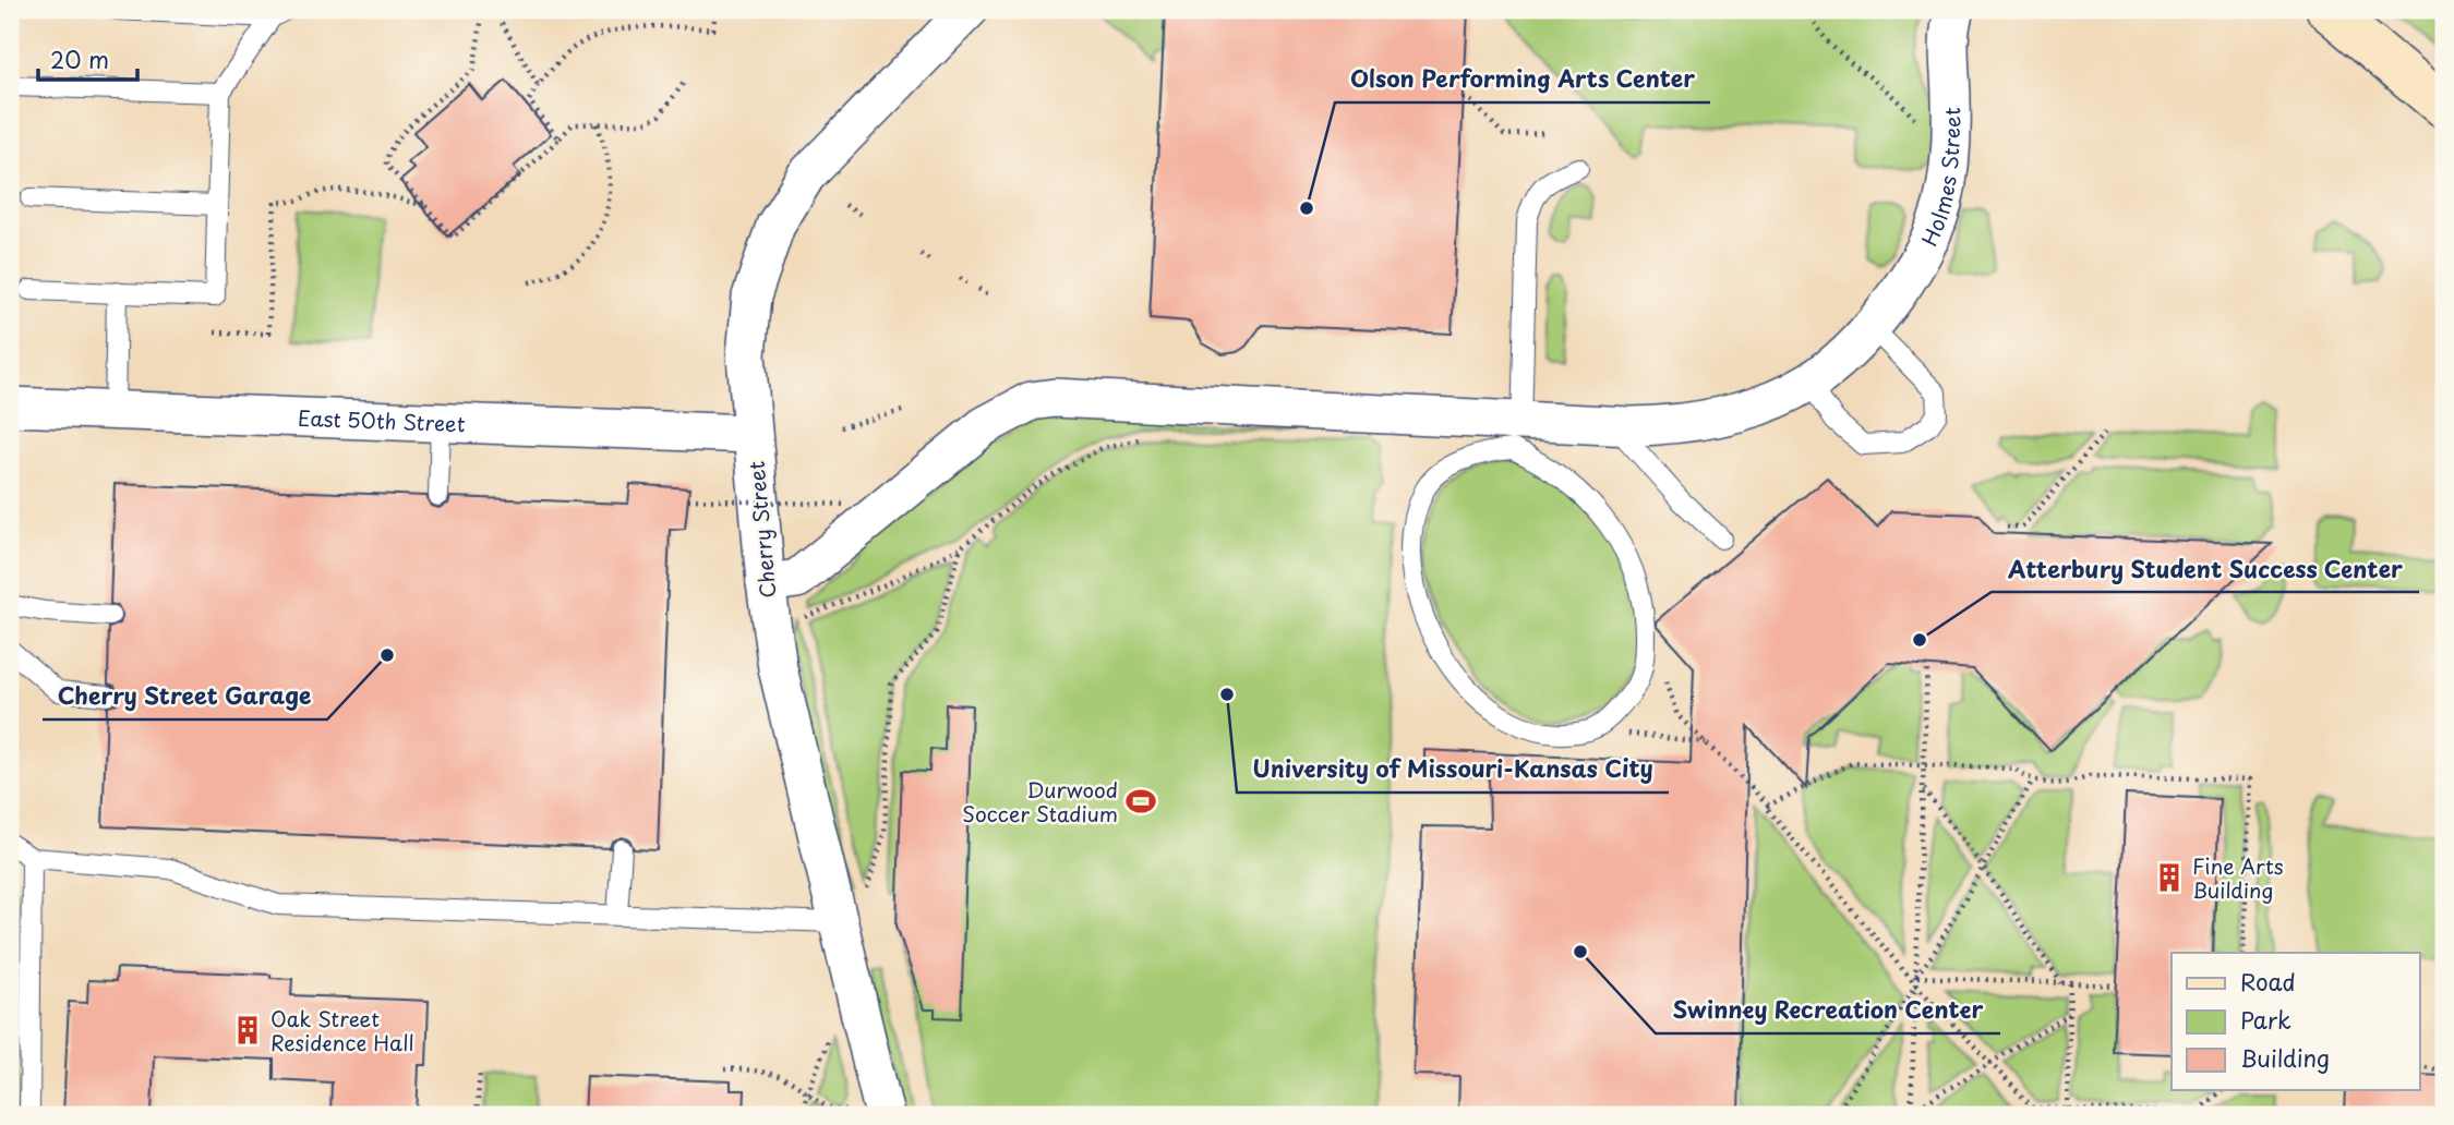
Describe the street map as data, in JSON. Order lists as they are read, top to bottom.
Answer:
{
  "streets": {
    "street": ["Holmes Street", "East 50th Street", "Cherry Street"]
  },
  "crossings": [
    ["East 50th Street", "Cherry Street"]
  ],
  "places": {
    "other": [
      "Olson Performing Arts Center",
      "Atterbury Student Success Center",
      "Cherry Street Garage",
      "University of Missouri-Kansas City",
      "Swinney Recreation Center"
    ],
    "sports": ["Durwood Soccer Stadium"],
    "building": ["Fine Arts Building", "Oak Street Residence Hall"]
  },
  "legend": ["Road", "Park", "Building"],
  "scale_bar": "20 m"
}
